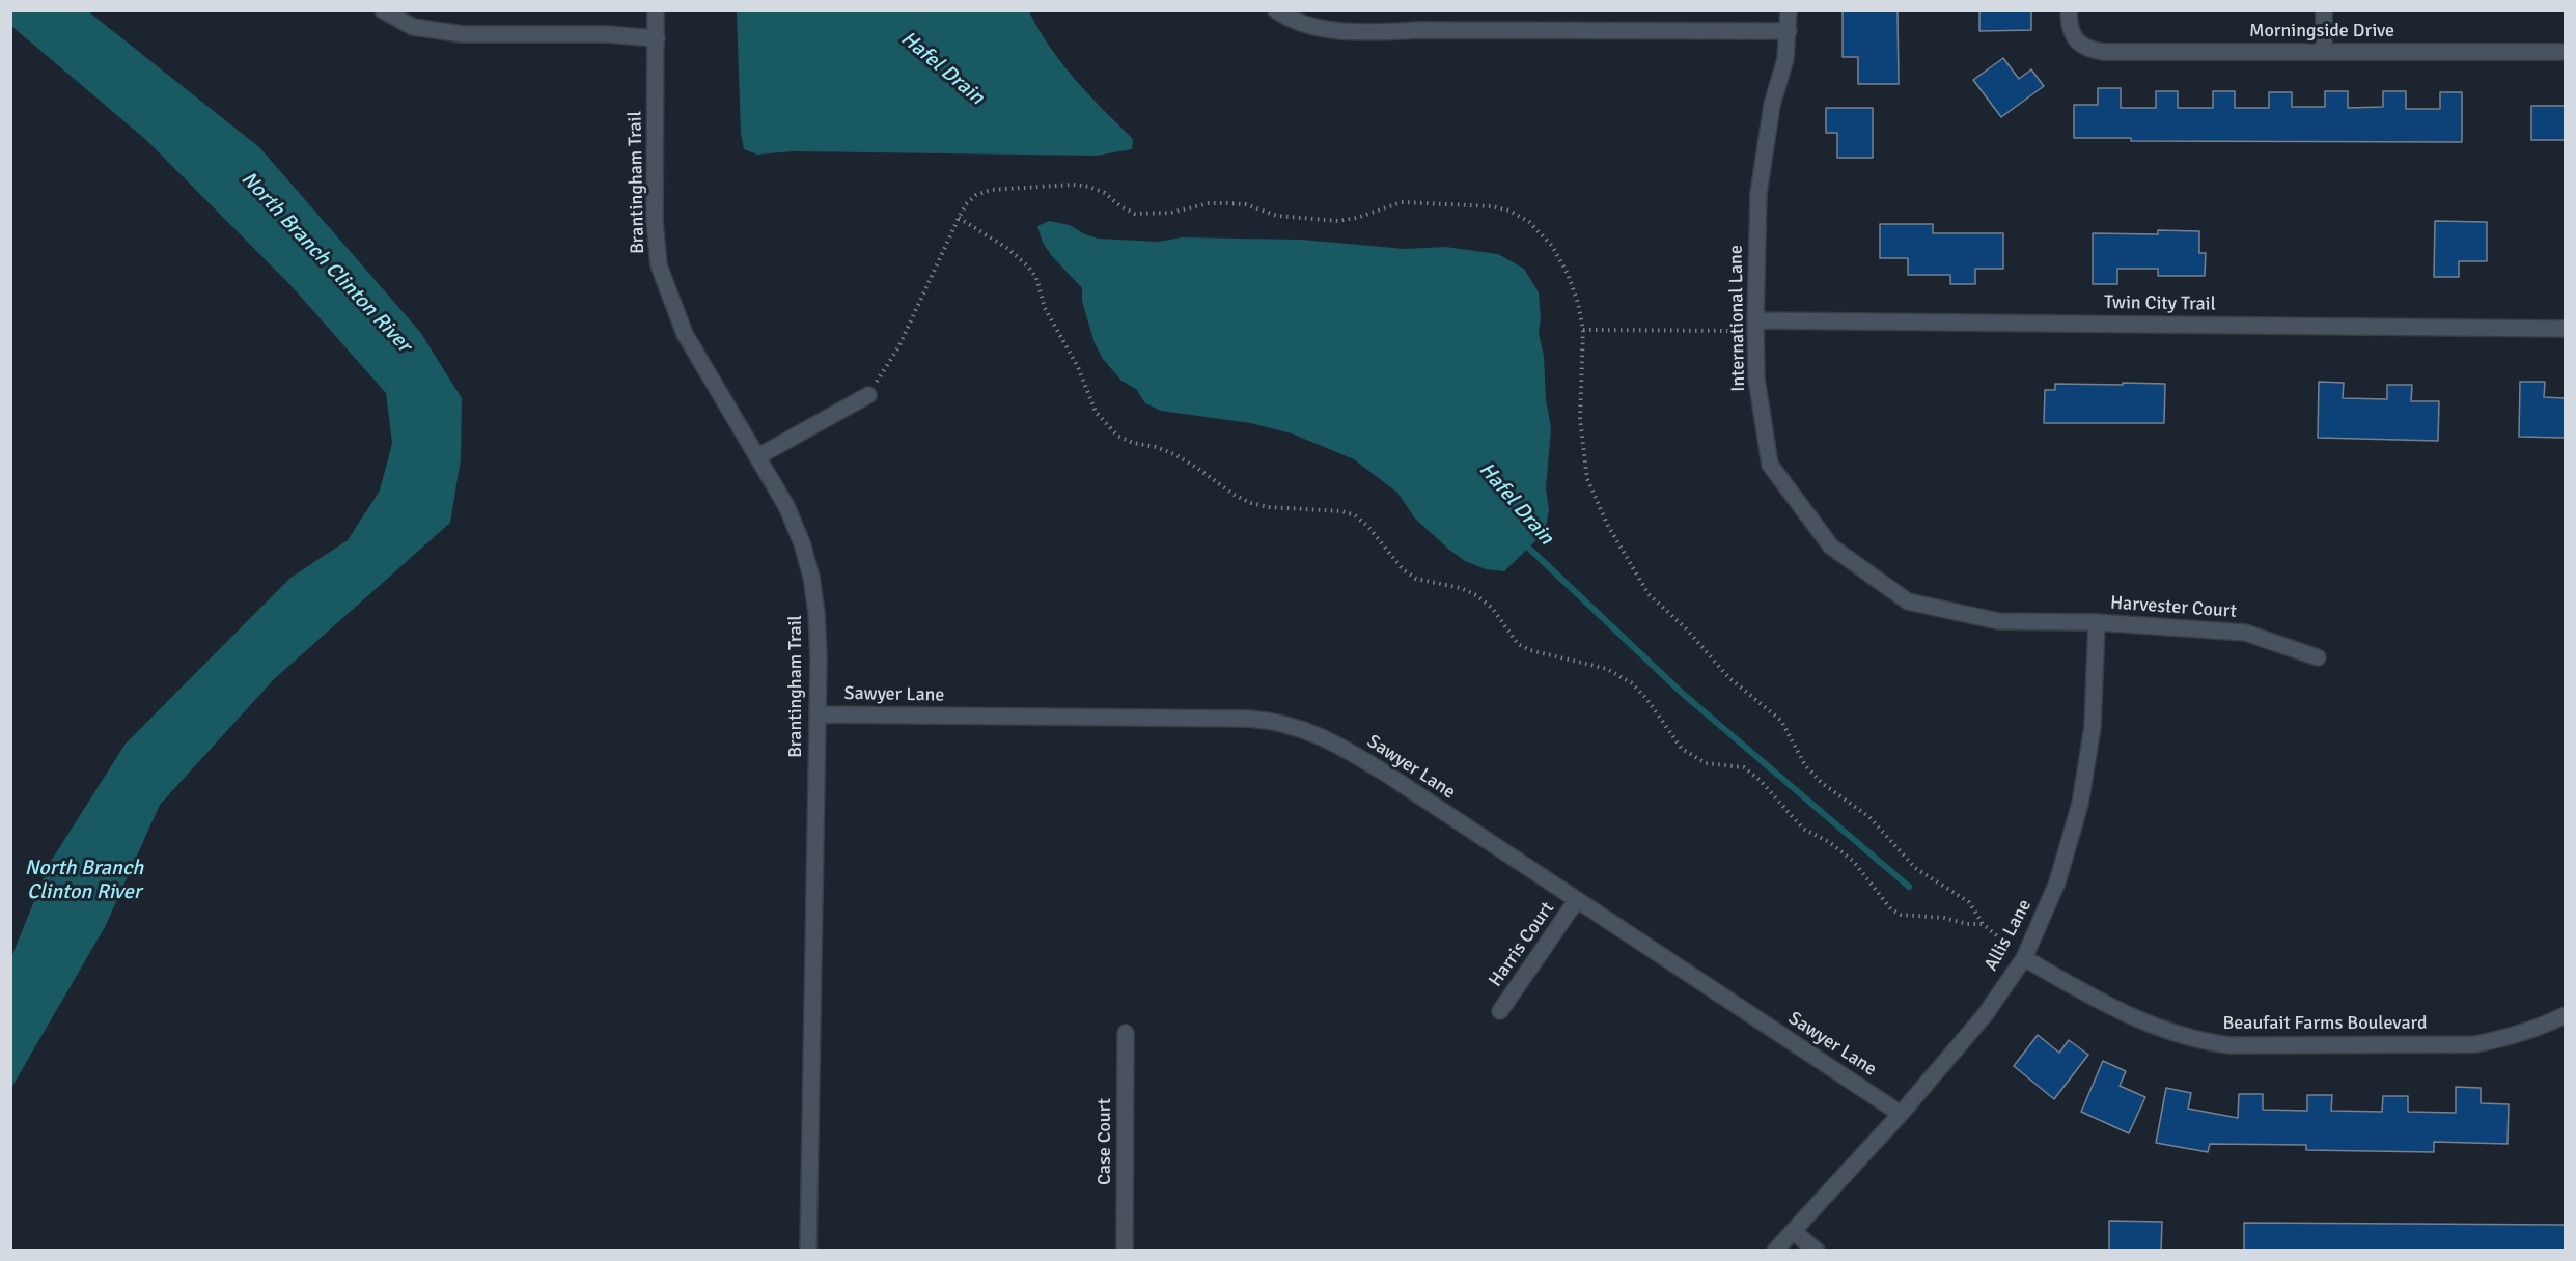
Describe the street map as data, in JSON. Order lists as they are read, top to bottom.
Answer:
{
  "streets": {
    "street": [
      "Morningside Drive",
      "Brantingham Trail",
      "Twin City Trail",
      "International Lane",
      "Harvester Court",
      "Sawyer Lane",
      "Allis Lane",
      "Harris Court",
      "Beaufait Farms Boulevard",
      "Case Court"
    ]
  },
  "crossings": [
    ["Brantingham Trail", "Sawyer Lane"],
    ["Twin City Trail", "International Lane"],
    ["International Lane", "Harvester Court"],
    ["International Lane", "Allis Lane"],
    ["Harvester Court", "Allis Lane"],
    ["Sawyer Lane", "Allis Lane"],
    ["Sawyer Lane", "Harris Court"],
    ["Allis Lane", "Beaufait Farms Boulevard"]
  ],
  "water": ["Hafel Drain", "North Branch Clinton River"]
}
